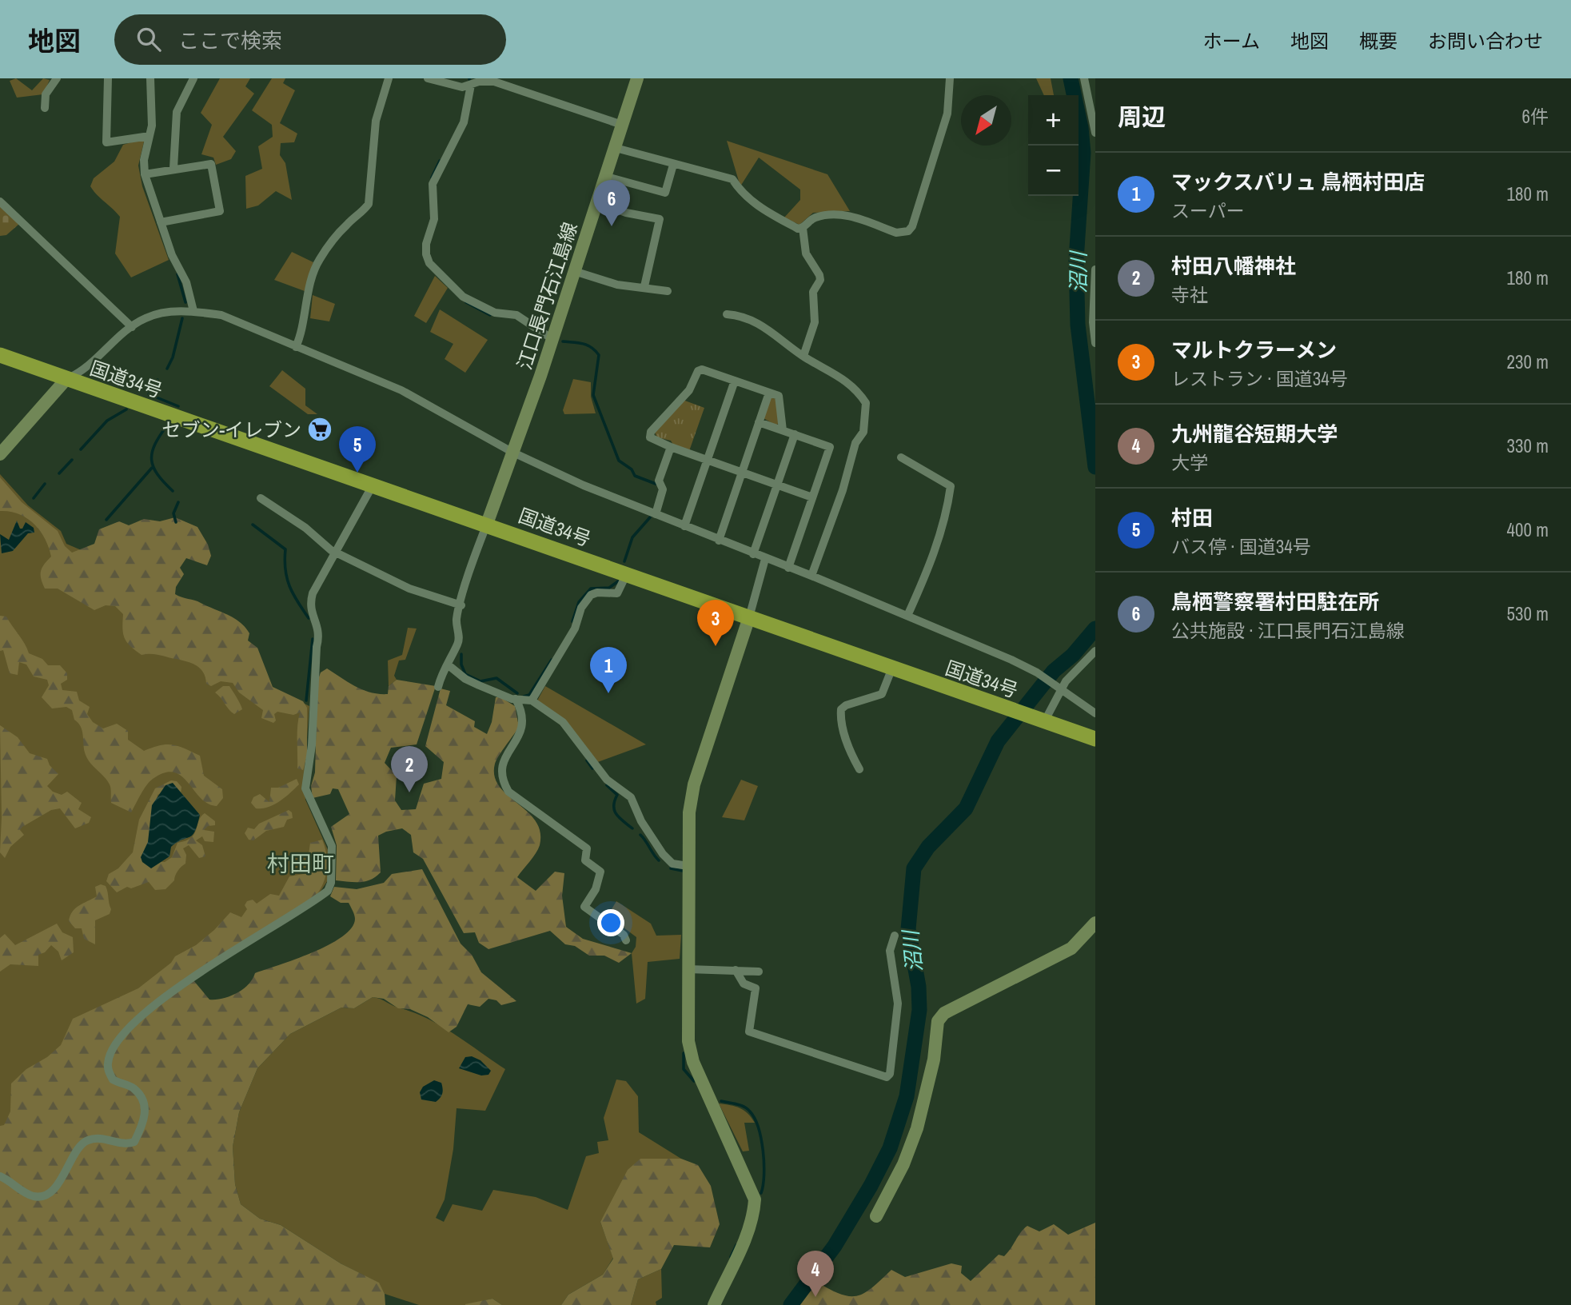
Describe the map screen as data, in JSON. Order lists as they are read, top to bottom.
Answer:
{
  "streets": {
    "highway": ["国道34号"],
    "street": ["江口長門石江島線"]
  },
  "crossings": [
    ["江口長門石江島線", "国道34号"]
  ],
  "districts": ["村田町"],
  "water": ["沼川"],
  "places": {
    "supermarket": ["セブン-イレブン"]
  },
  "north": "bottom left",
  "page": {
    "header": "地図",
    "search": "ここで検索",
    "nav": [
      "ホーム",
      "地図",
      "概要",
      "お問い合わせ"
    ],
    "heading": ["周辺", "6件"],
    "map_buttons": ["+", "−"],
    "list": [
      {
        "mark": "1",
        "name": "マックスバリュ 鳥栖村田店",
        "note": "スーパー",
        "value": "180 m"
      },
      {
        "mark": "2",
        "name": "村田八幡神社",
        "note": "寺社",
        "value": "180 m"
      },
      {
        "mark": "3",
        "name": "マルトクラーメン",
        "note": "レストラン · 国道34号",
        "value": "230 m"
      },
      {
        "mark": "4",
        "name": "九州龍谷短期大学",
        "note": "大学",
        "value": "330 m"
      },
      {
        "mark": "5",
        "name": "村田",
        "note": "バス停 · 国道34号",
        "value": "400 m"
      },
      {
        "mark": "6",
        "name": "鳥栖警察署村田駐在所",
        "note": "公共施設 · 江口長門石江島線",
        "value": "530 m"
      }
    ],
    "pins": [
      "6",
      "5",
      "3",
      "1",
      "2",
      "4"
    ]
  }
}
